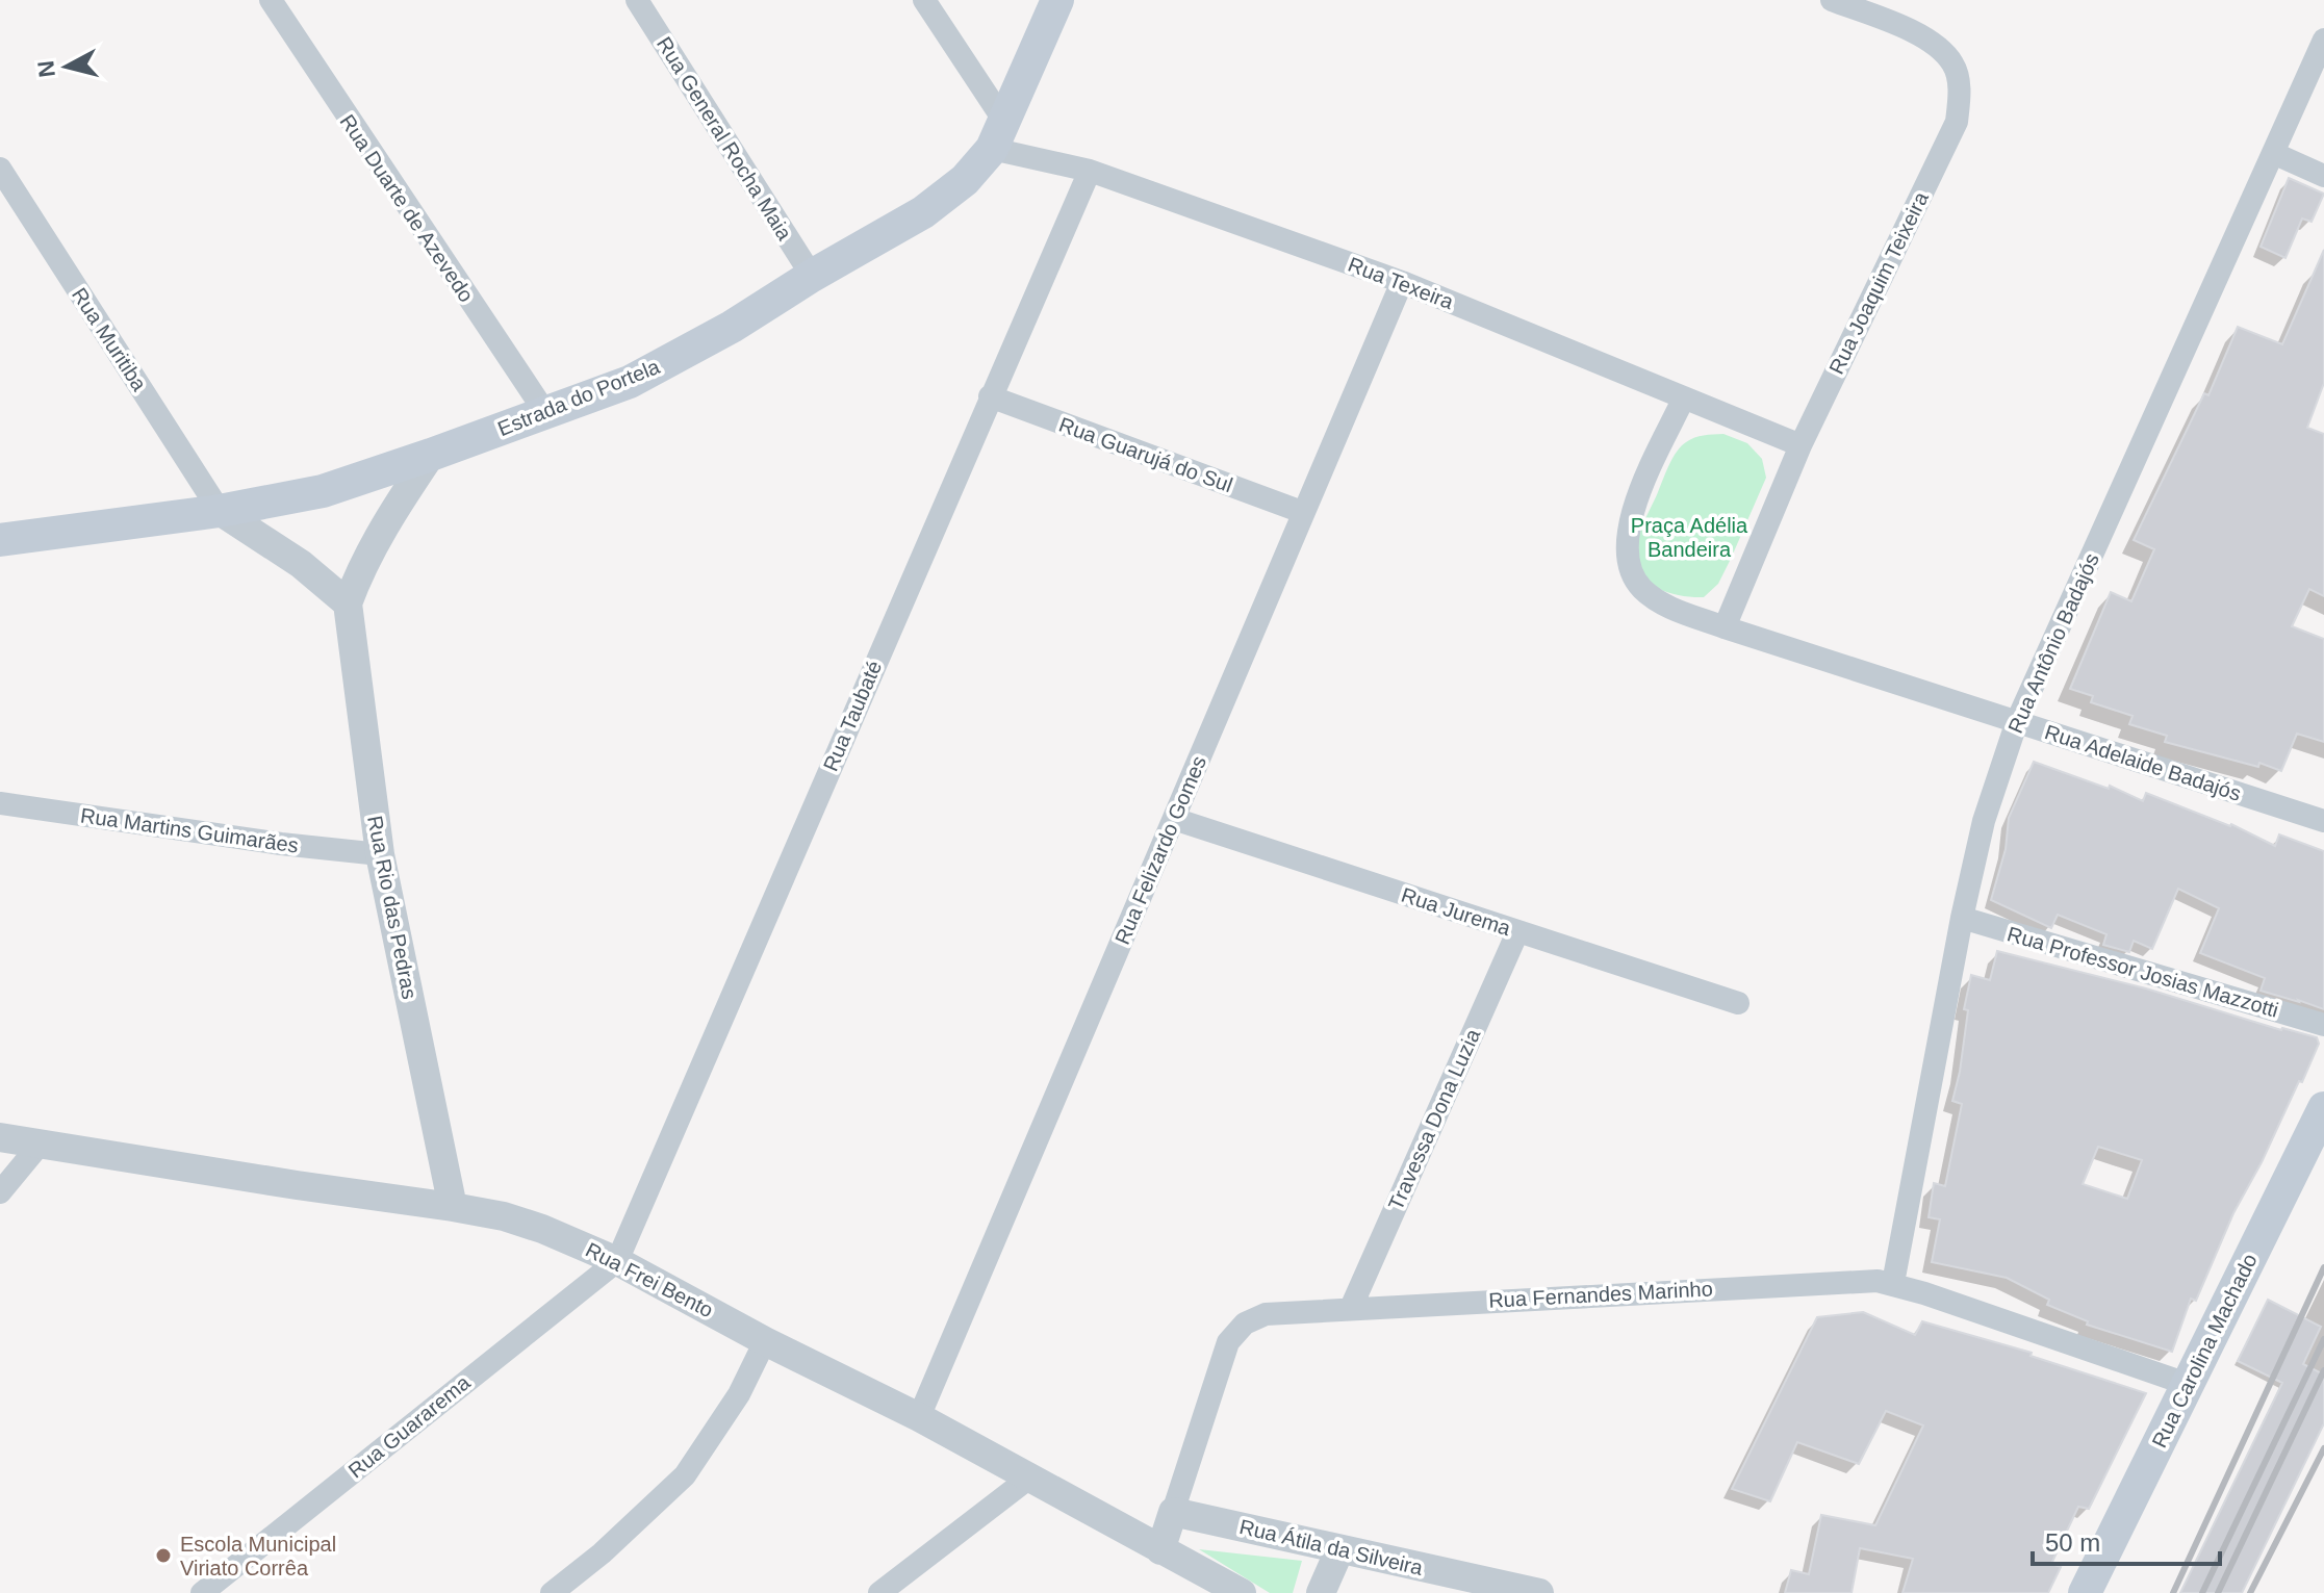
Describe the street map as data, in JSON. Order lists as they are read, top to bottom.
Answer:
{
  "streets": {
    "main road": ["Estrada do Portela", "Rua Carolina Machado"],
    "street": [
      "Rua General Rocha Maia",
      "Rua Duarte de Azevedo",
      "Rua Texeira",
      "Rua Joaquim Teixeira",
      "Rua Muritiba",
      "Rua Guarujá do Sul",
      "Rua Antônio Badajós",
      "Rua Taubaté",
      "Rua Adelaide Badajós",
      "Rua Martins Guimarães",
      "Rua Felizardo Gomes",
      "Rua Rio das Pedras",
      "Rua Jurema",
      "Rua Professor Josias Mazzotti",
      "Travessa Dona Luzia",
      "Rua Frei Bento",
      "Rua Fernandes Marinho",
      "Rua Guararema",
      "Rua Átila da Silveira"
    ]
  },
  "crossings": [
    ["Rua General Rocha Maia", "Estrada do Portela"],
    ["Rua Duarte de Azevedo", "Estrada do Portela"],
    ["Rua Texeira", "Rua Joaquim Teixeira"],
    ["Rua Texeira", "Estrada do Portela"],
    ["Rua Texeira", "Rua Taubaté"],
    ["Rua Texeira", "Rua Felizardo Gomes"],
    ["Rua Joaquim Teixeira", "Rua Adelaide Badajós"],
    ["Rua Muritiba", "Estrada do Portela"],
    ["Rua Guarujá do Sul", "Rua Taubaté"],
    ["Rua Guarujá do Sul", "Rua Felizardo Gomes"],
    ["Rua Antônio Badajós", "Rua Adelaide Badajós"],
    ["Rua Antônio Badajós", "Rua Professor Josias Mazzotti"],
    ["Rua Antônio Badajós", "Rua Fernandes Marinho"],
    ["Rua Taubaté", "Rua Frei Bento"],
    ["Rua Taubaté", "Rua Guararema"],
    ["Rua Martins Guimarães", "Rua Rio das Pedras"],
    ["Rua Felizardo Gomes", "Rua Jurema"],
    ["Rua Felizardo Gomes", "Rua Frei Bento"],
    ["Rua Rio das Pedras", "Rua Frei Bento"],
    ["Rua Jurema", "Travessa Dona Luzia"],
    ["Travessa Dona Luzia", "Rua Fernandes Marinho"],
    ["Rua Frei Bento", "Rua Fernandes Marinho"],
    ["Rua Frei Bento", "Rua Guararema"],
    ["Rua Fernandes Marinho", "Rua Carolina Machado"],
    ["Rua Fernandes Marinho", "Rua Átila da Silveira"]
  ],
  "parks": ["Praça Adélia Bandeira"],
  "places": ["Escola Municipal Viriato Corrêa"],
  "scale_bar": "50 m",
  "north": "left"
}
